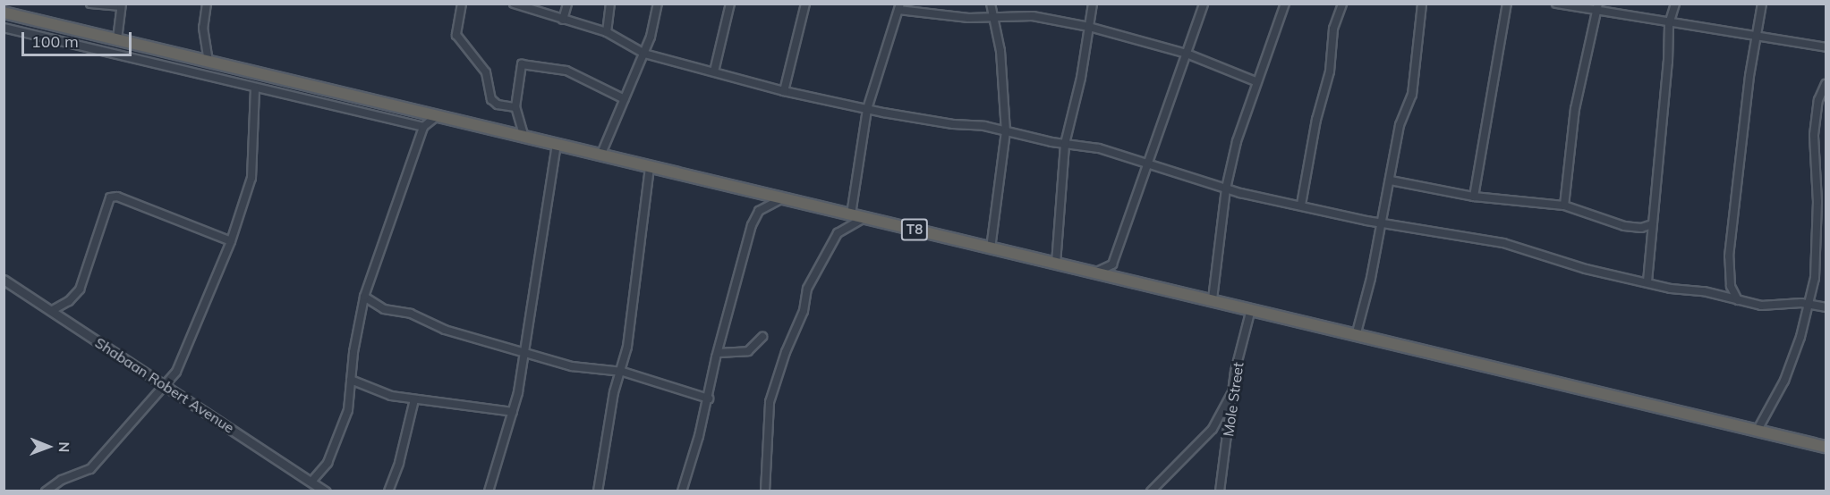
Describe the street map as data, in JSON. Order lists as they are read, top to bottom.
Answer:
{
  "streets": {
    "highway": ["T8"],
    "street": ["Shabaan Robert Avenue", "Mole Street"]
  },
  "crossings": [
    ["T8", "Mole Street"]
  ],
  "scale_bar": "100 m",
  "north": "right"
}
